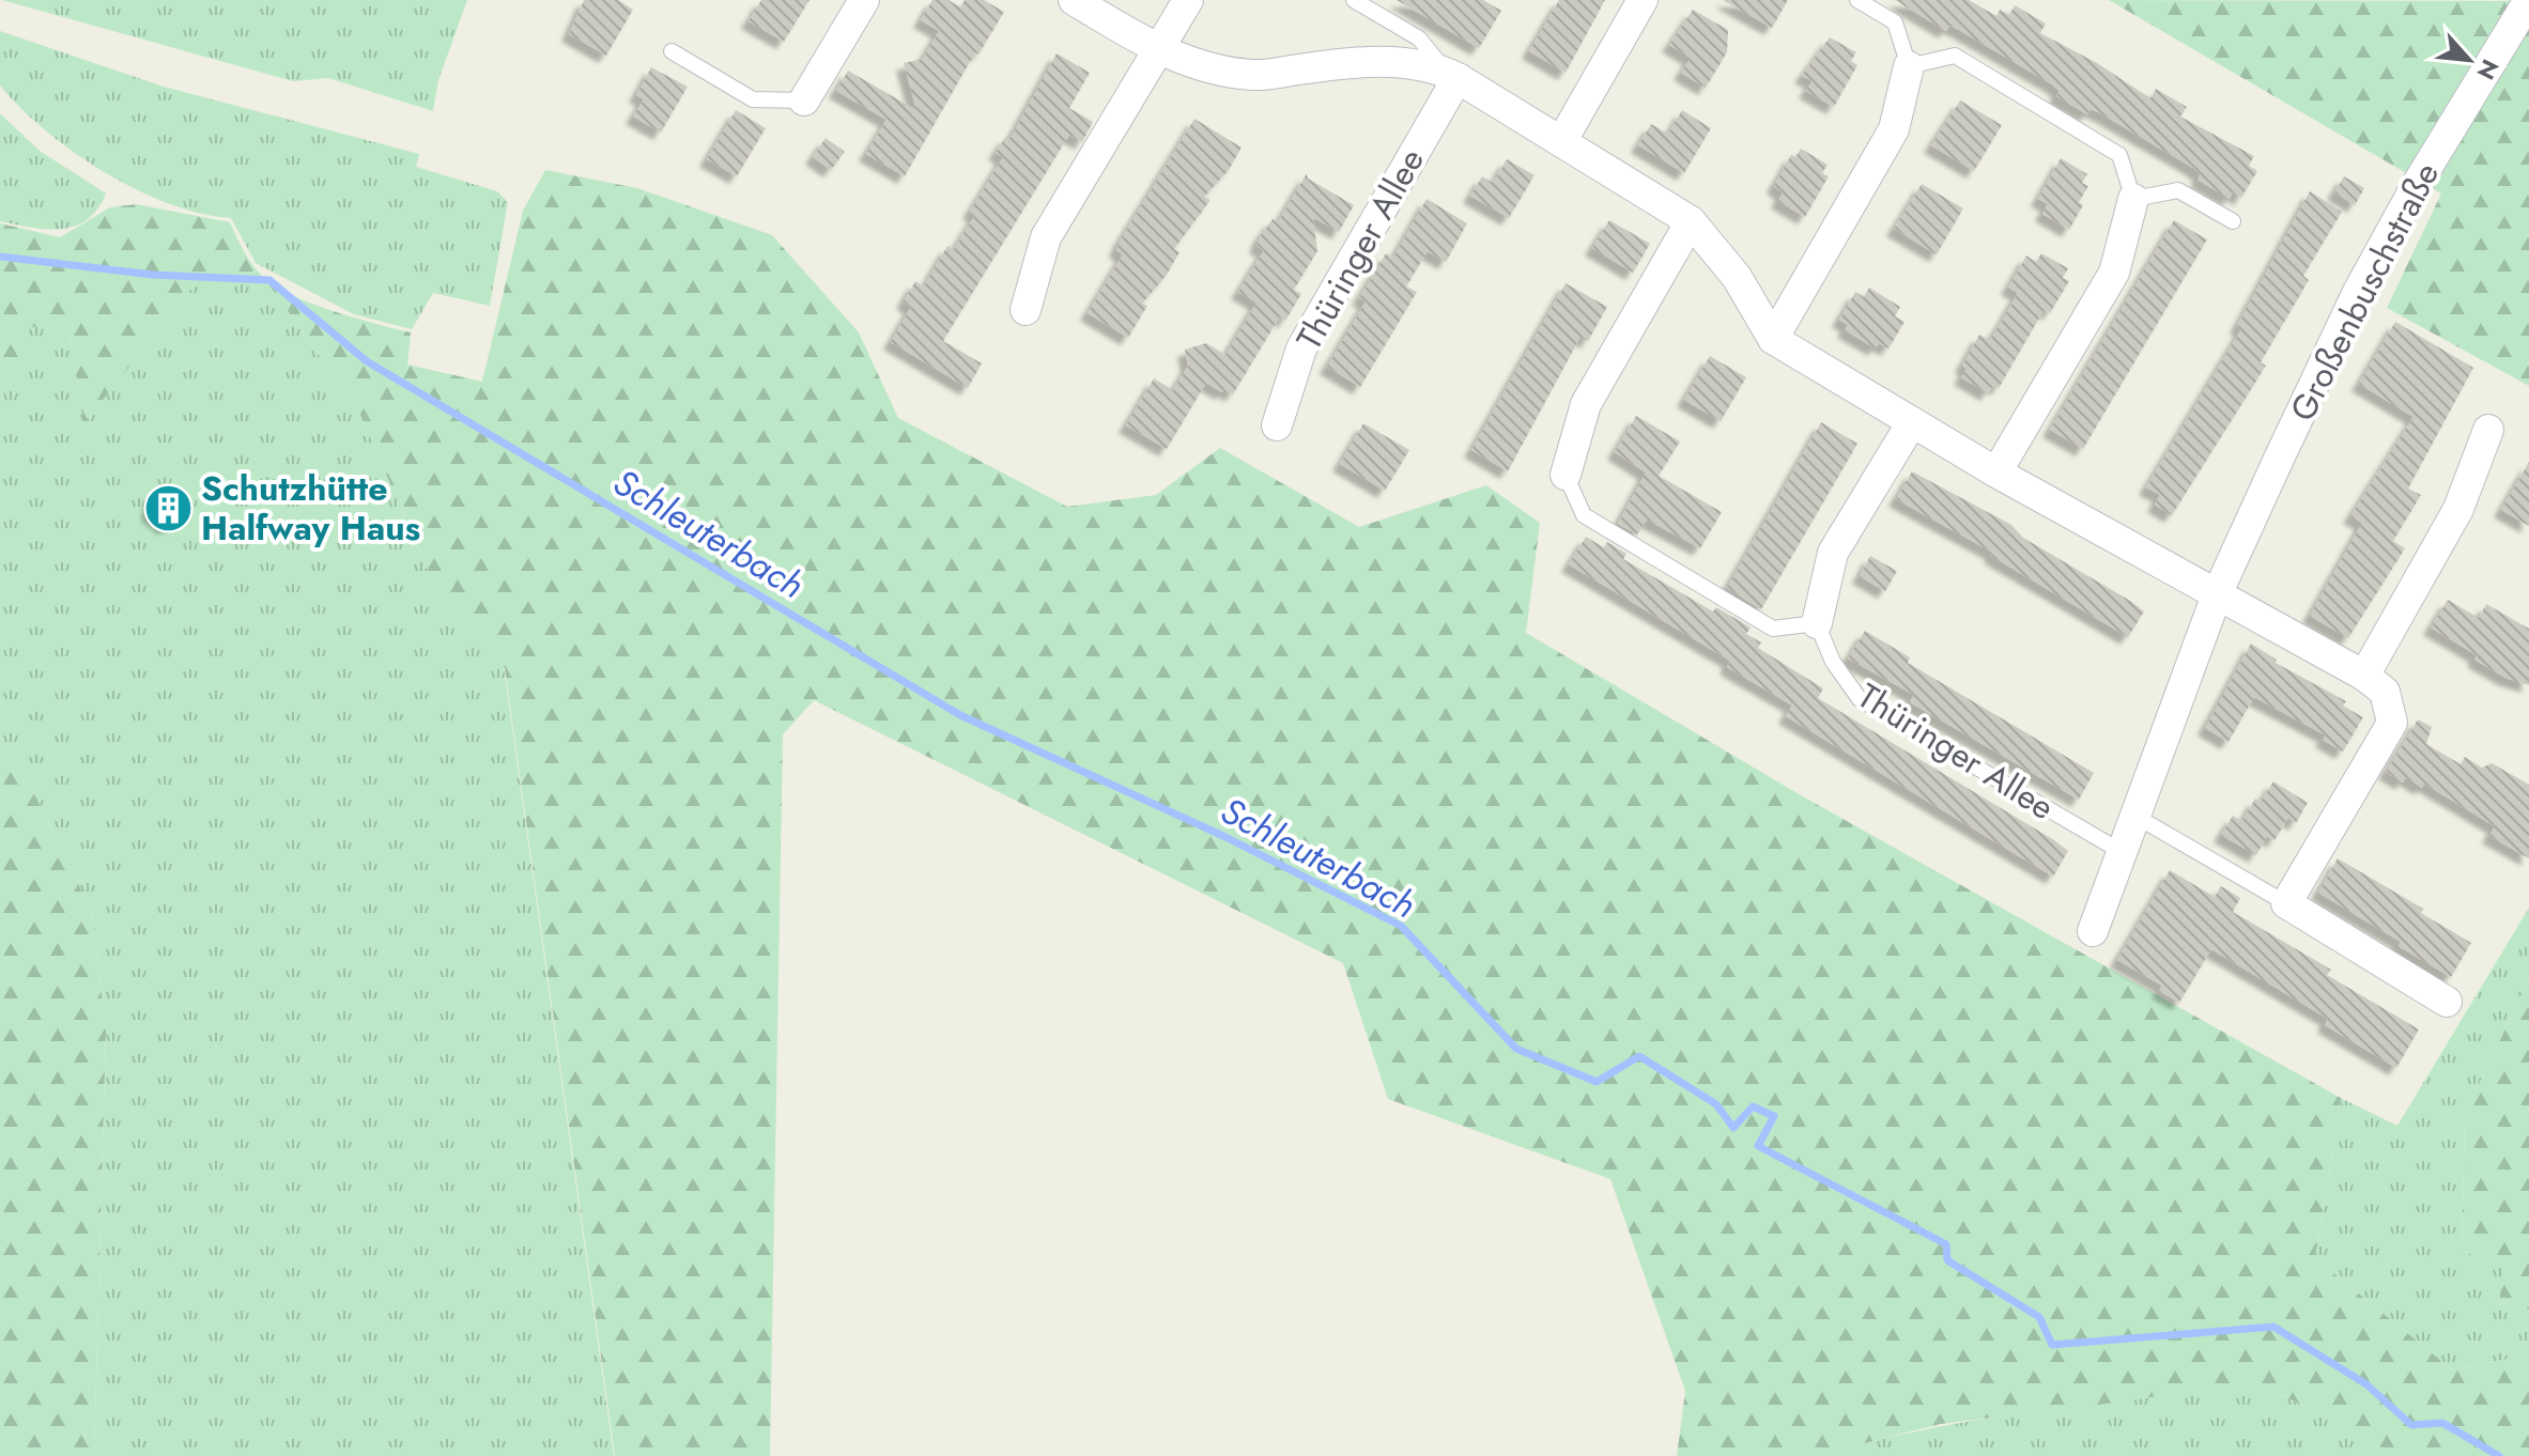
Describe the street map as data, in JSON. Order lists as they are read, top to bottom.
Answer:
{
  "streets": {
    "street": ["Thüringer Allee", "Großenbuschstraße"]
  },
  "crossings": [
    ["Thüringer Allee", "Großenbuschstraße"]
  ],
  "water": ["Schleuterbach"],
  "places": {
    "building": ["Schutzhütte Halfway Haus"]
  },
  "north": "bottom right"
}
